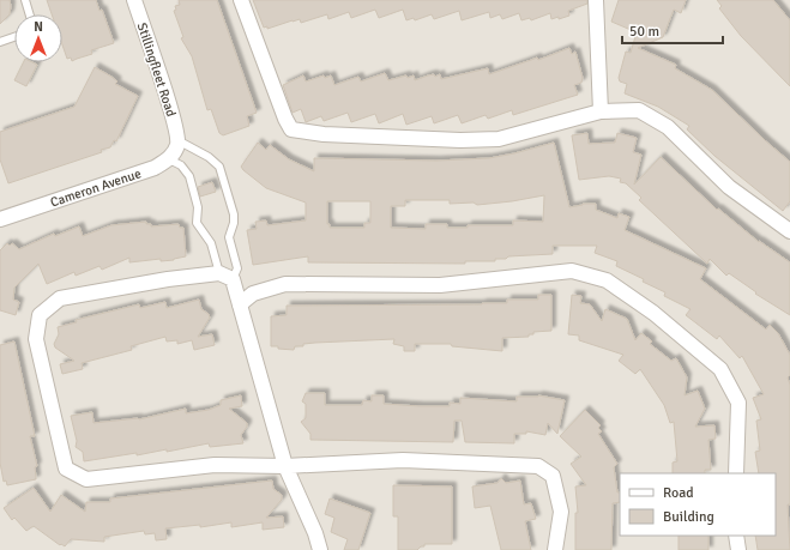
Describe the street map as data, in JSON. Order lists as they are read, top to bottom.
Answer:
{
  "streets": {
    "street": ["Stillingfleet Road", "Cameron Avenue"]
  },
  "legend": ["Road", "Building"],
  "scale_bar": "50 m",
  "north": "top"
}
